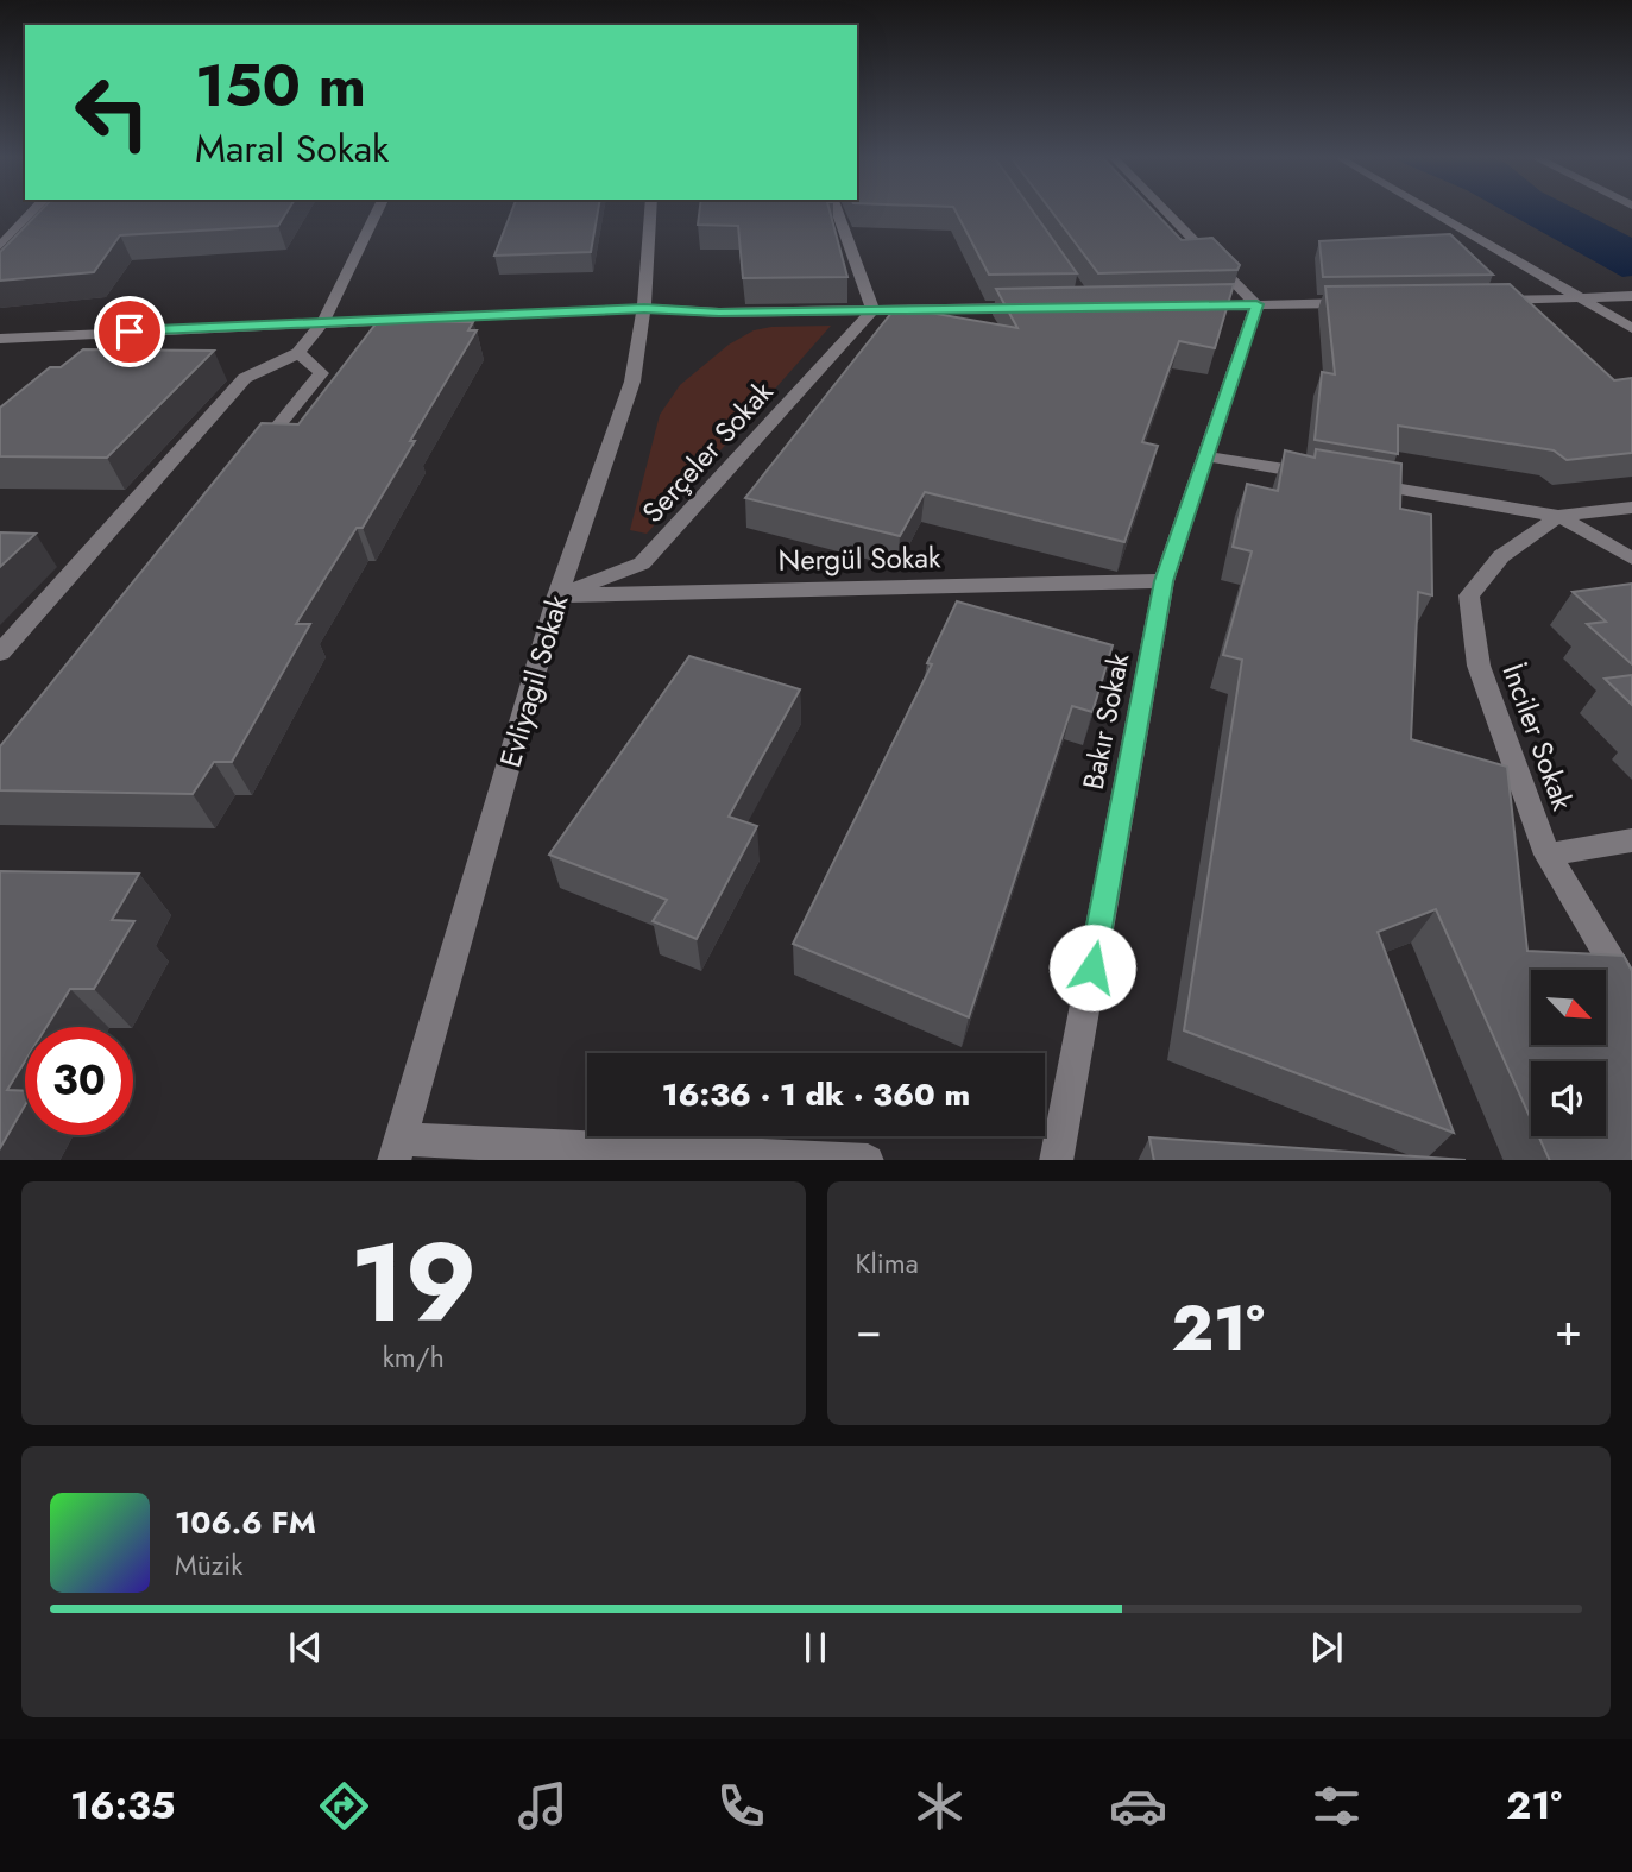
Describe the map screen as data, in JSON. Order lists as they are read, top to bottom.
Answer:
{
  "streets": {
    "street": [
      "Serçeler Sokak",
      "Nergül Sokak",
      "Evliyagil Sokak",
      "Bakır Sokak",
      "İnciler Sokak"
    ]
  },
  "crossings": [
    ["Serçeler Sokak", "Nergül Sokak"],
    ["Serçeler Sokak", "Evliyagil Sokak"],
    ["Nergül Sokak", "Evliyagil Sokak"],
    ["Nergül Sokak", "Bakır Sokak"]
  ],
  "north": "bottom right",
  "page": {
    "turn": ["150 m", "Maral Sokak"],
    "limit": "30",
    "trip": "16:36 · 1 dk · 360 m",
    "tile": [
      ["19", "km/h"],
      "Klima"
    ],
    "heat": ["−", "21°", "+"],
    "song": ["106.6 FM", "Müzik"],
    "tabs": ["16:35", "21°"]
  }
}
